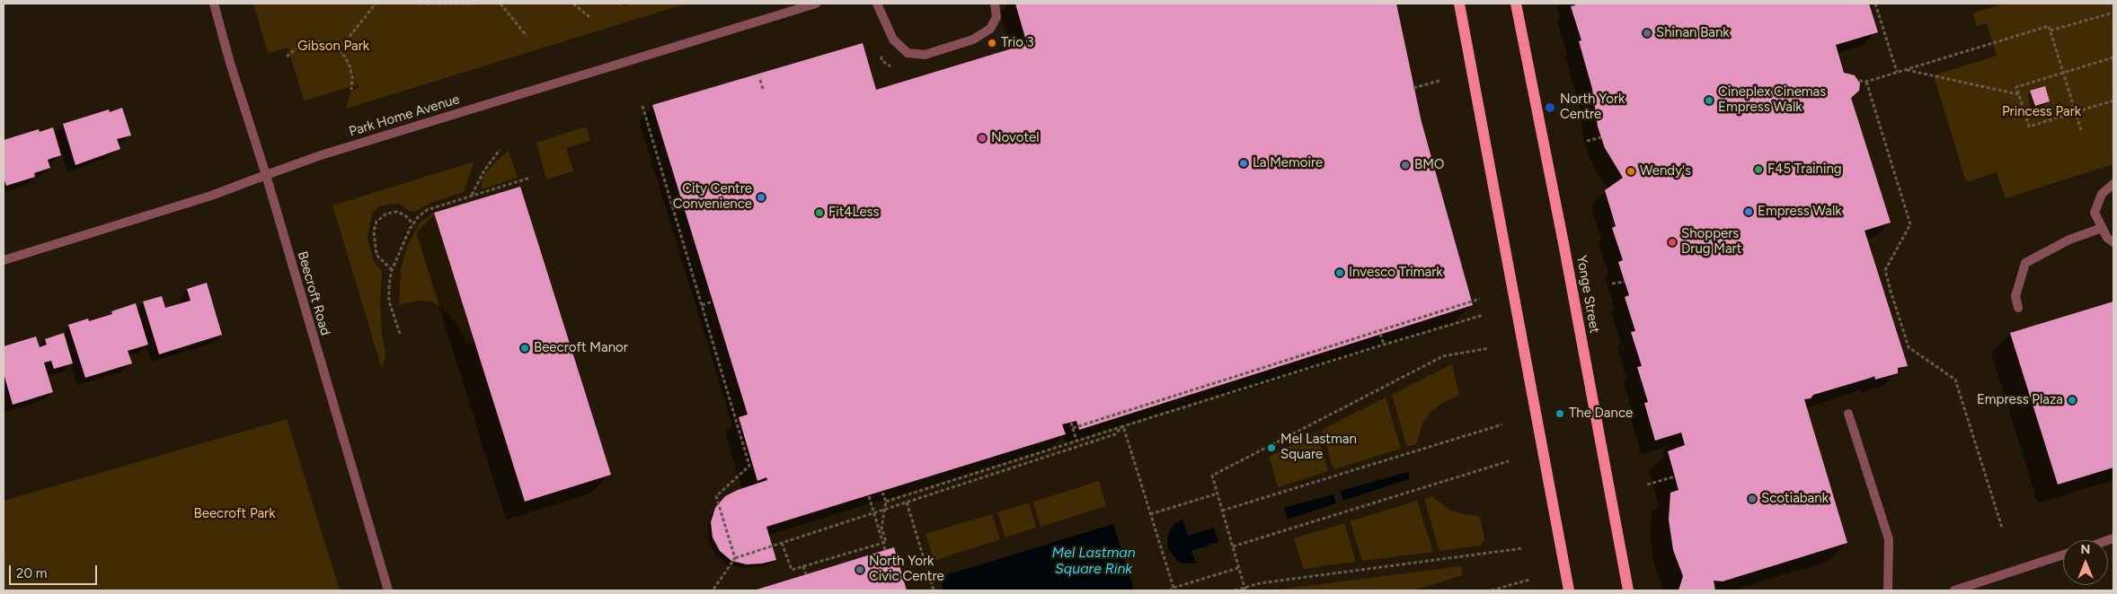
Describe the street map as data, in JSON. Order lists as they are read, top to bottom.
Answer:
{
  "streets": {
    "main road": ["Yonge Street"],
    "street": ["Park Home Avenue", "Beecroft Road"]
  },
  "crossings": [
    ["Park Home Avenue", "Beecroft Road"]
  ],
  "water": ["Mel Lastman Square Rink"],
  "parks": ["Gibson Park", "Princess Park", "Beecroft Park"],
  "places": [
    "Shinan Bank",
    "Trio 3",
    "Cineplex Cinemas Empress Walk",
    "North York Centre",
    "Novotel",
    "La Memoire",
    "BMO",
    "F45 Training",
    "Wendy's",
    "City Centre Convenience",
    "Empress Walk",
    "Fit4Less",
    "Shoppers Drug Mart",
    "Invesco Trimark",
    "Beecroft Manor",
    "Empress Plaza",
    "The Dance",
    "Mel Lastman Square",
    "Scotiabank",
    "North York Civic Centre"
  ],
  "scale_bar": "20 m",
  "north": "top"
}
